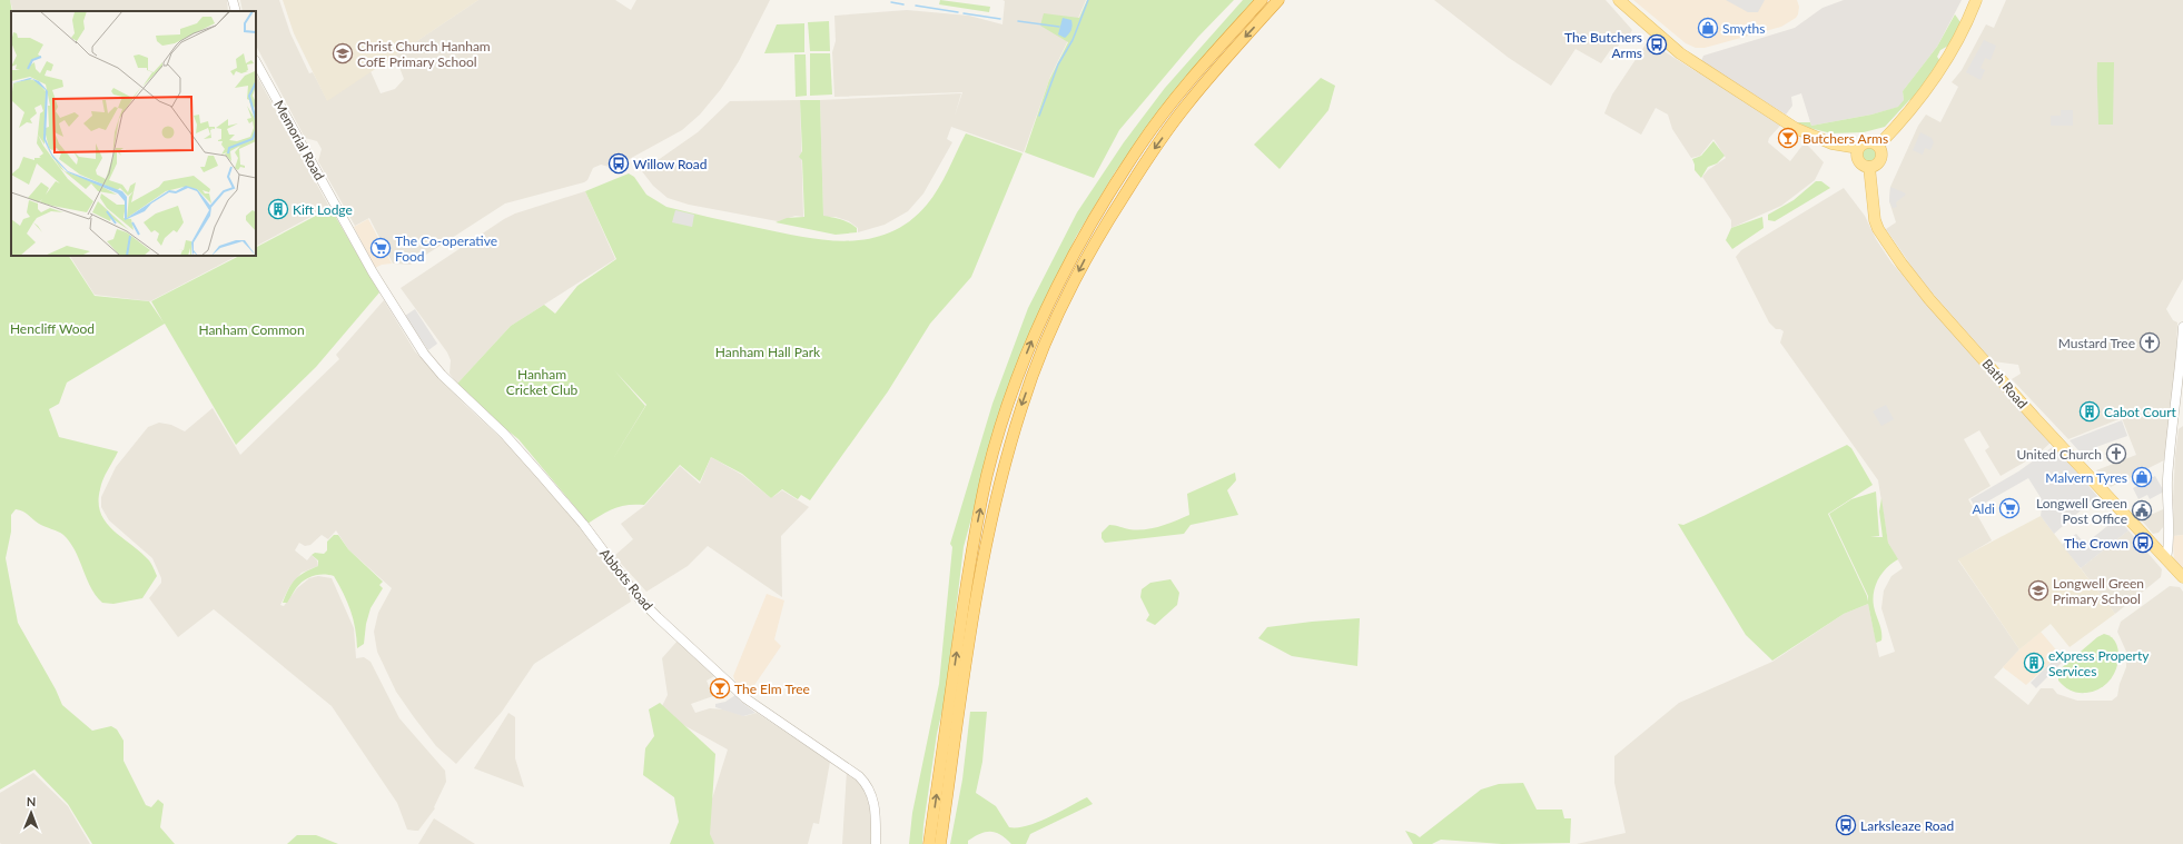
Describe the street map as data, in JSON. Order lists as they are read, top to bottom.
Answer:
{
  "streets": {
    "main road": ["Bath Road"],
    "street": ["Memorial Road", "Abbots Road"]
  },
  "crossings": [
    ["Memorial Road", "Abbots Road"]
  ],
  "parks": [
    "Hencliff Wood",
    "Hanham Common",
    "Hanham Hall Park",
    "Hanham Cricket Club"
  ],
  "places": {
    "shop": ["Smyths", "Malvern Tyres"],
    "bus stop": [
      "The Butchers Arms",
      "Willow Road",
      "The Crown",
      "Larksleaze Road"
    ],
    "school or university": ["Christ Church Hanham CofE Primary School", "Longwell Green Primary School"],
    "bar": ["Butchers Arms", "The Elm Tree"],
    "building": ["Kift Lodge", "Cabot Court", "eXpress Property Services"],
    "supermarket": ["The Co-operative Food", "Aldi"],
    "church": ["Mustard Tree", "United Church"],
    "public building": ["Longwell Green Post Office"]
  },
  "north": "top"
}
